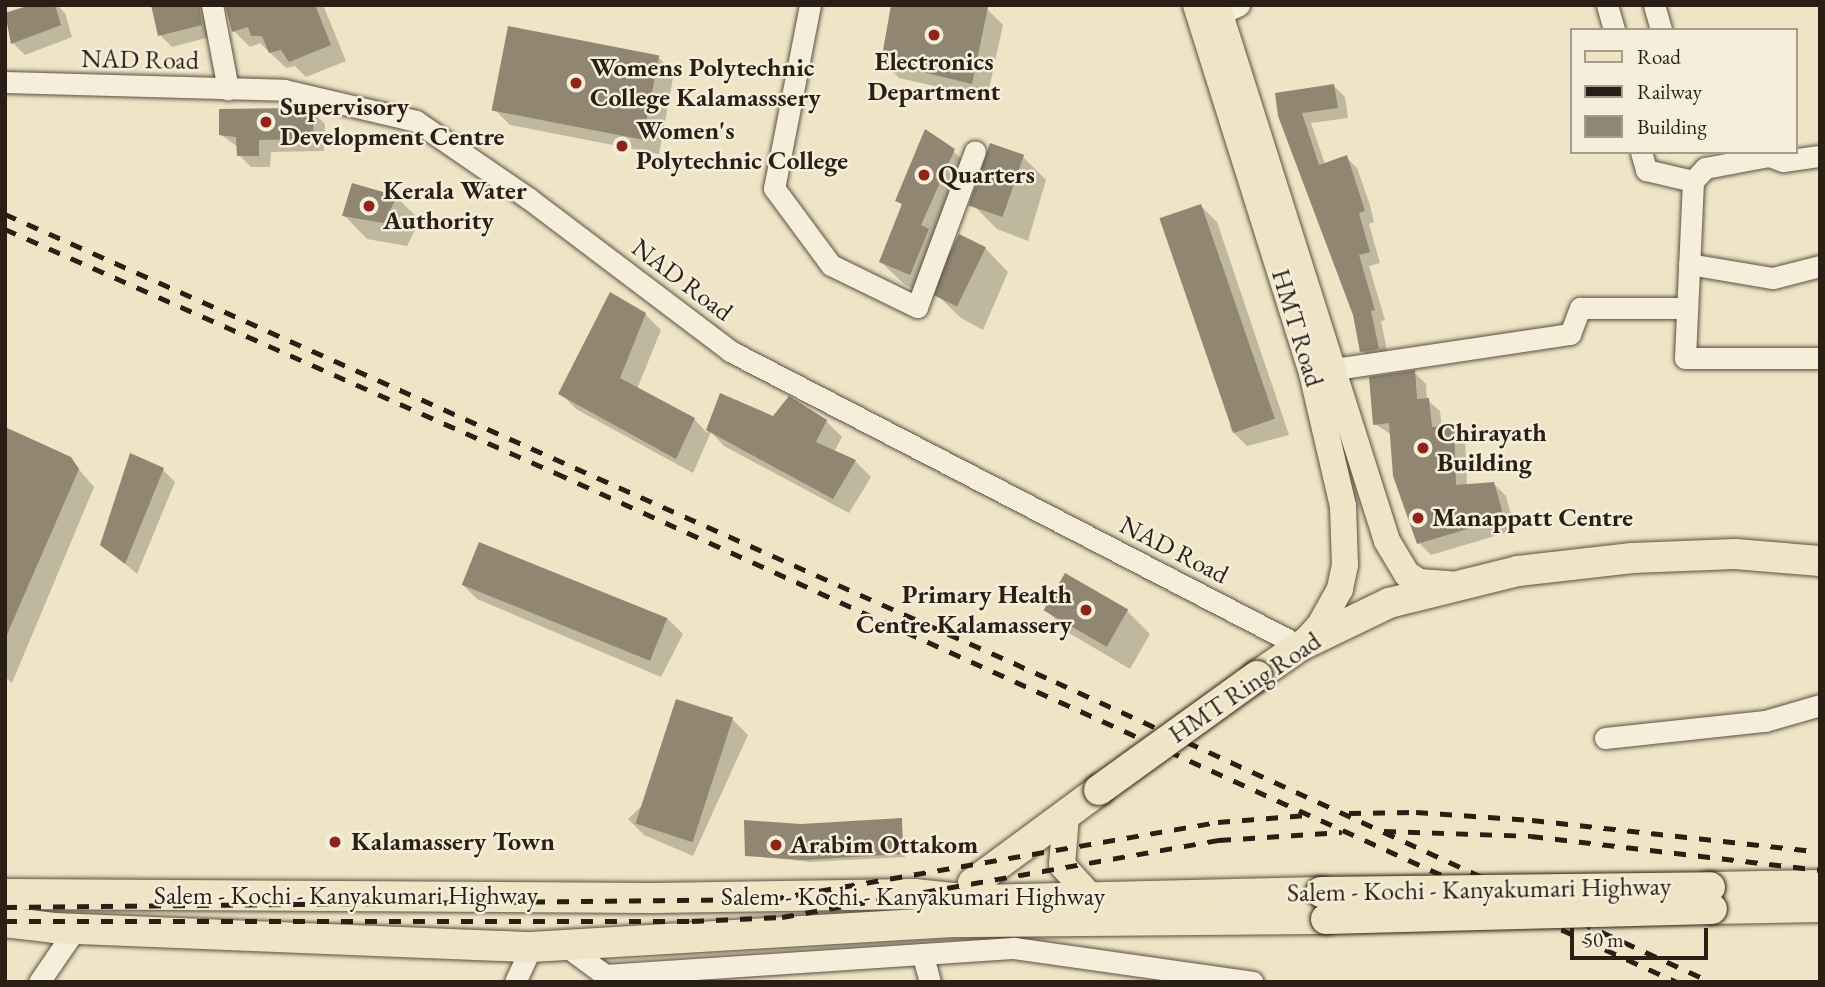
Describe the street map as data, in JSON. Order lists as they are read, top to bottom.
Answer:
{
  "streets": {
    "highway": ["HMT Ring Road", "Salem - Kochi - Kanyakumari Highway"],
    "main road": ["HMT Road"],
    "street": ["NAD Road"]
  },
  "crossings": [
    ["NAD Road", "HMT Road"],
    ["NAD Road", "HMT Ring Road"],
    ["HMT Road", "HMT Ring Road"],
    ["HMT Ring Road", "Salem - Kochi - Kanyakumari Highway"]
  ],
  "places": [
    "Electronics Department",
    "Womens Polytechnic College Kalamasssery",
    "Supervisory Development Centre",
    "Women's Polytechnic College",
    "Quarters",
    "Kerala Water Authority",
    "Chirayath Building",
    "Manappatt Centre",
    "Primary Health Centre Kalamassery",
    "Kalamassery Town",
    "Arabim Ottakom"
  ],
  "legend": ["Road", "Railway", "Building"],
  "scale_bar": "50 m"
}
